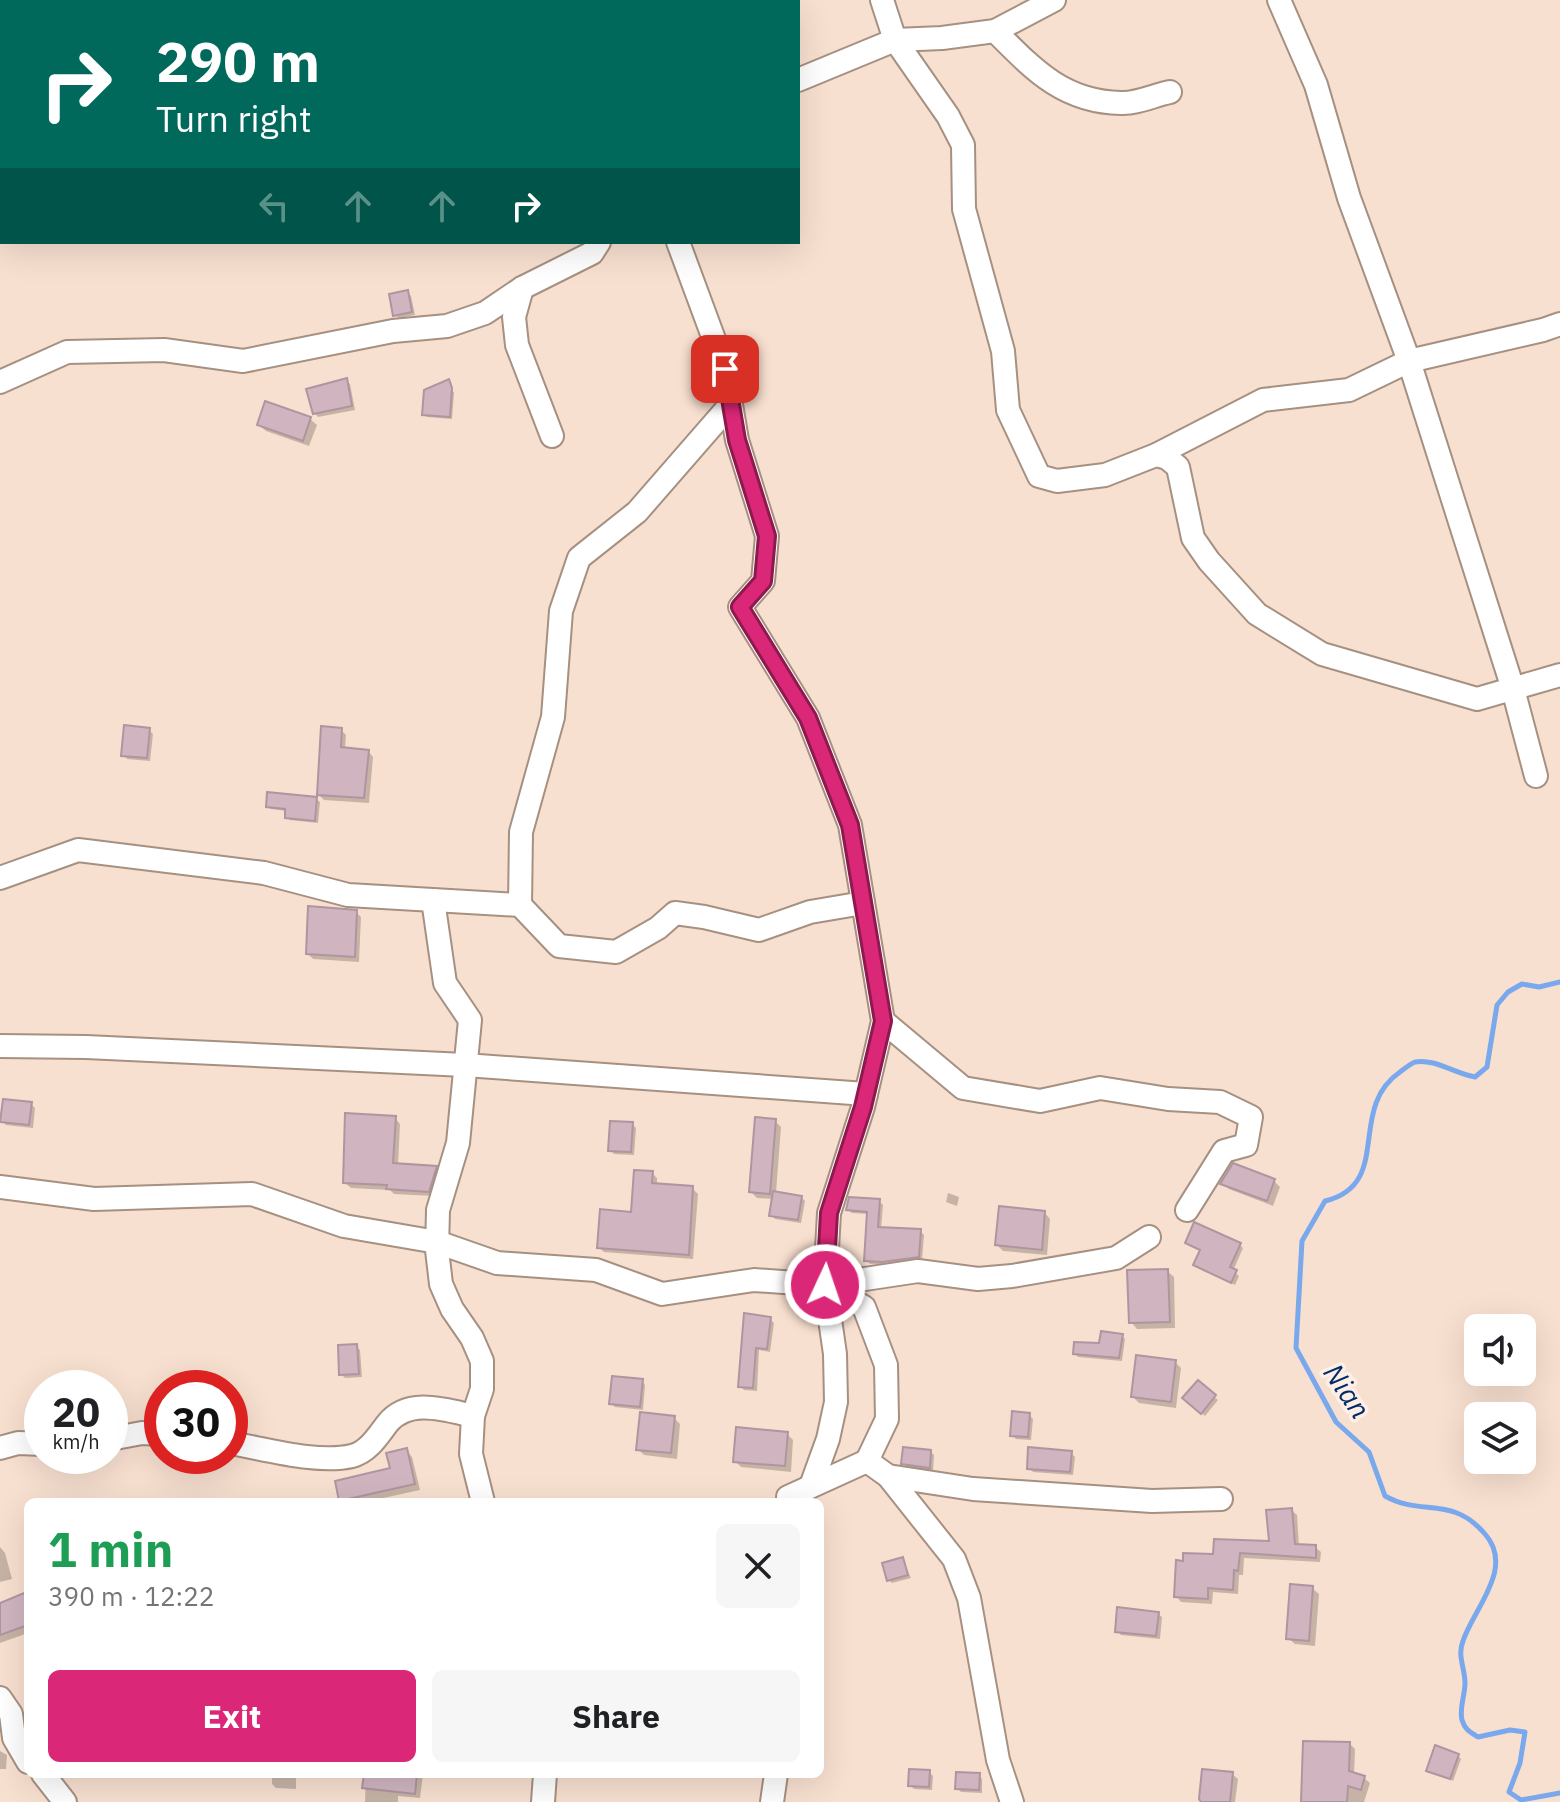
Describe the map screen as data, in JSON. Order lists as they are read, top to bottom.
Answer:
{
  "water": ["Nian"],
  "page": {
    "turn": ["290 m", "Turn right"],
    "speed": "20 km/h",
    "limit": "30",
    "heading": ["1 min", "390 m · 12:22"],
    "buttons": ["Exit", "Share"]
  }
}
